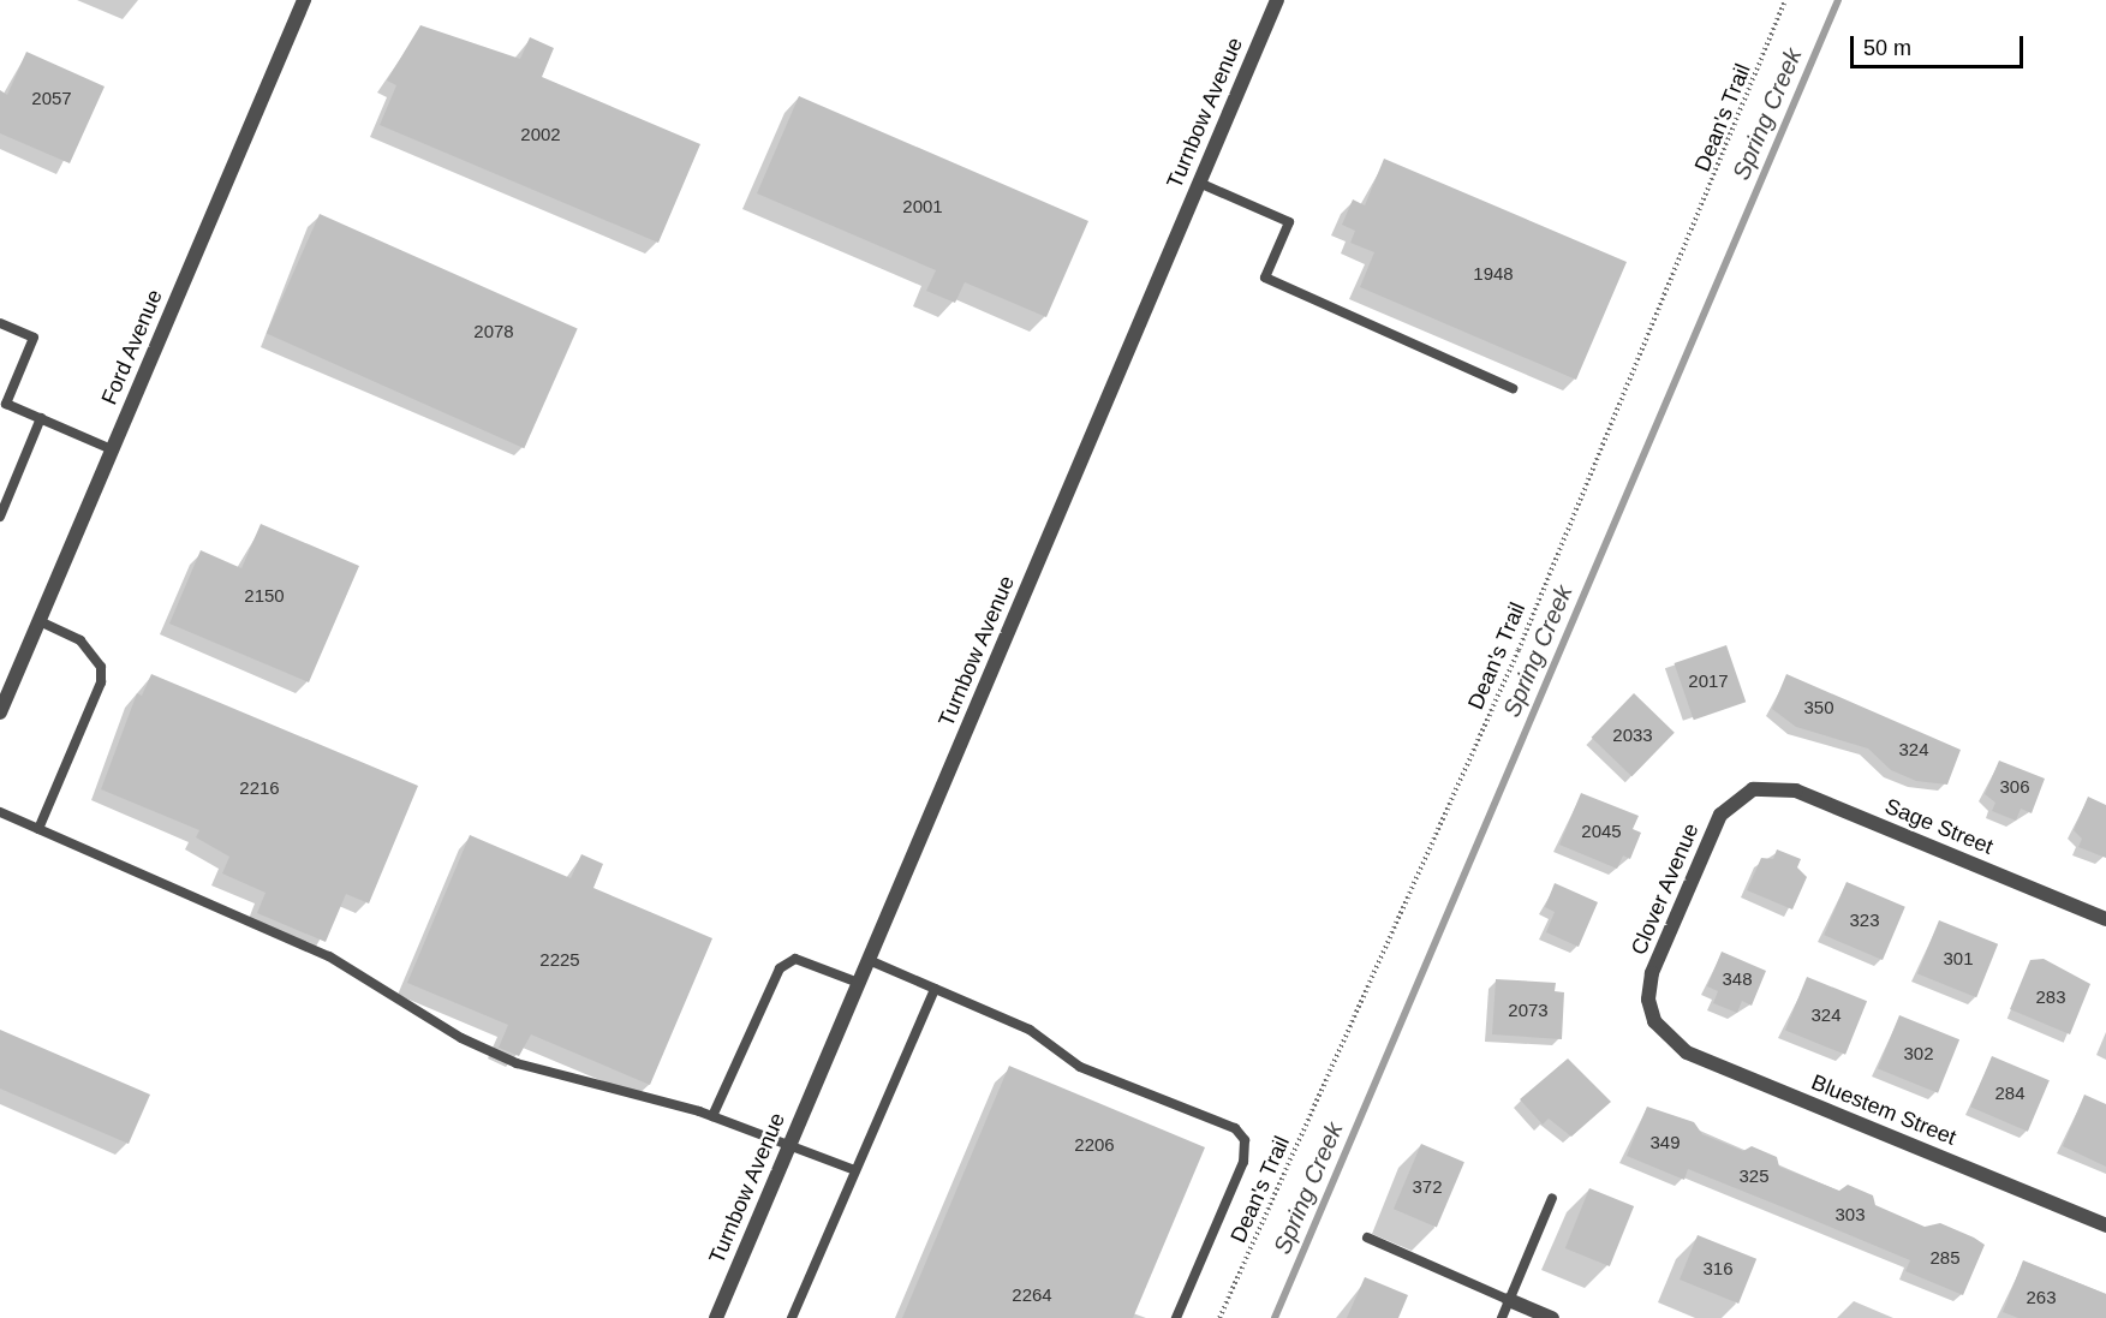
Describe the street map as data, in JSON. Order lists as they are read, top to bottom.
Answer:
{
  "streets": {
    "street": [
      "Turnbow Avenue",
      "Ford Avenue",
      "Sage Street",
      "Clover Avenue",
      "Bluestem Street"
    ],
    "path": ["Dean's Trail"]
  },
  "crossings": [
    ["Sage Street", "Clover Avenue"],
    ["Clover Avenue", "Bluestem Street"]
  ],
  "water": ["Spring Creek"],
  "house_numbers": [
    "2057",
    "2002",
    "2001",
    "1948",
    "2078",
    "2150",
    "2017",
    "350",
    "2033",
    "324",
    "306",
    "2216",
    "2045",
    "323",
    "301",
    "2225",
    "348",
    "283",
    "2073",
    "324",
    "302",
    "284",
    "349",
    "2206",
    "325",
    "372",
    "303",
    "285",
    "316",
    "2264",
    "263"
  ],
  "scale_bar": "50 m"
}
